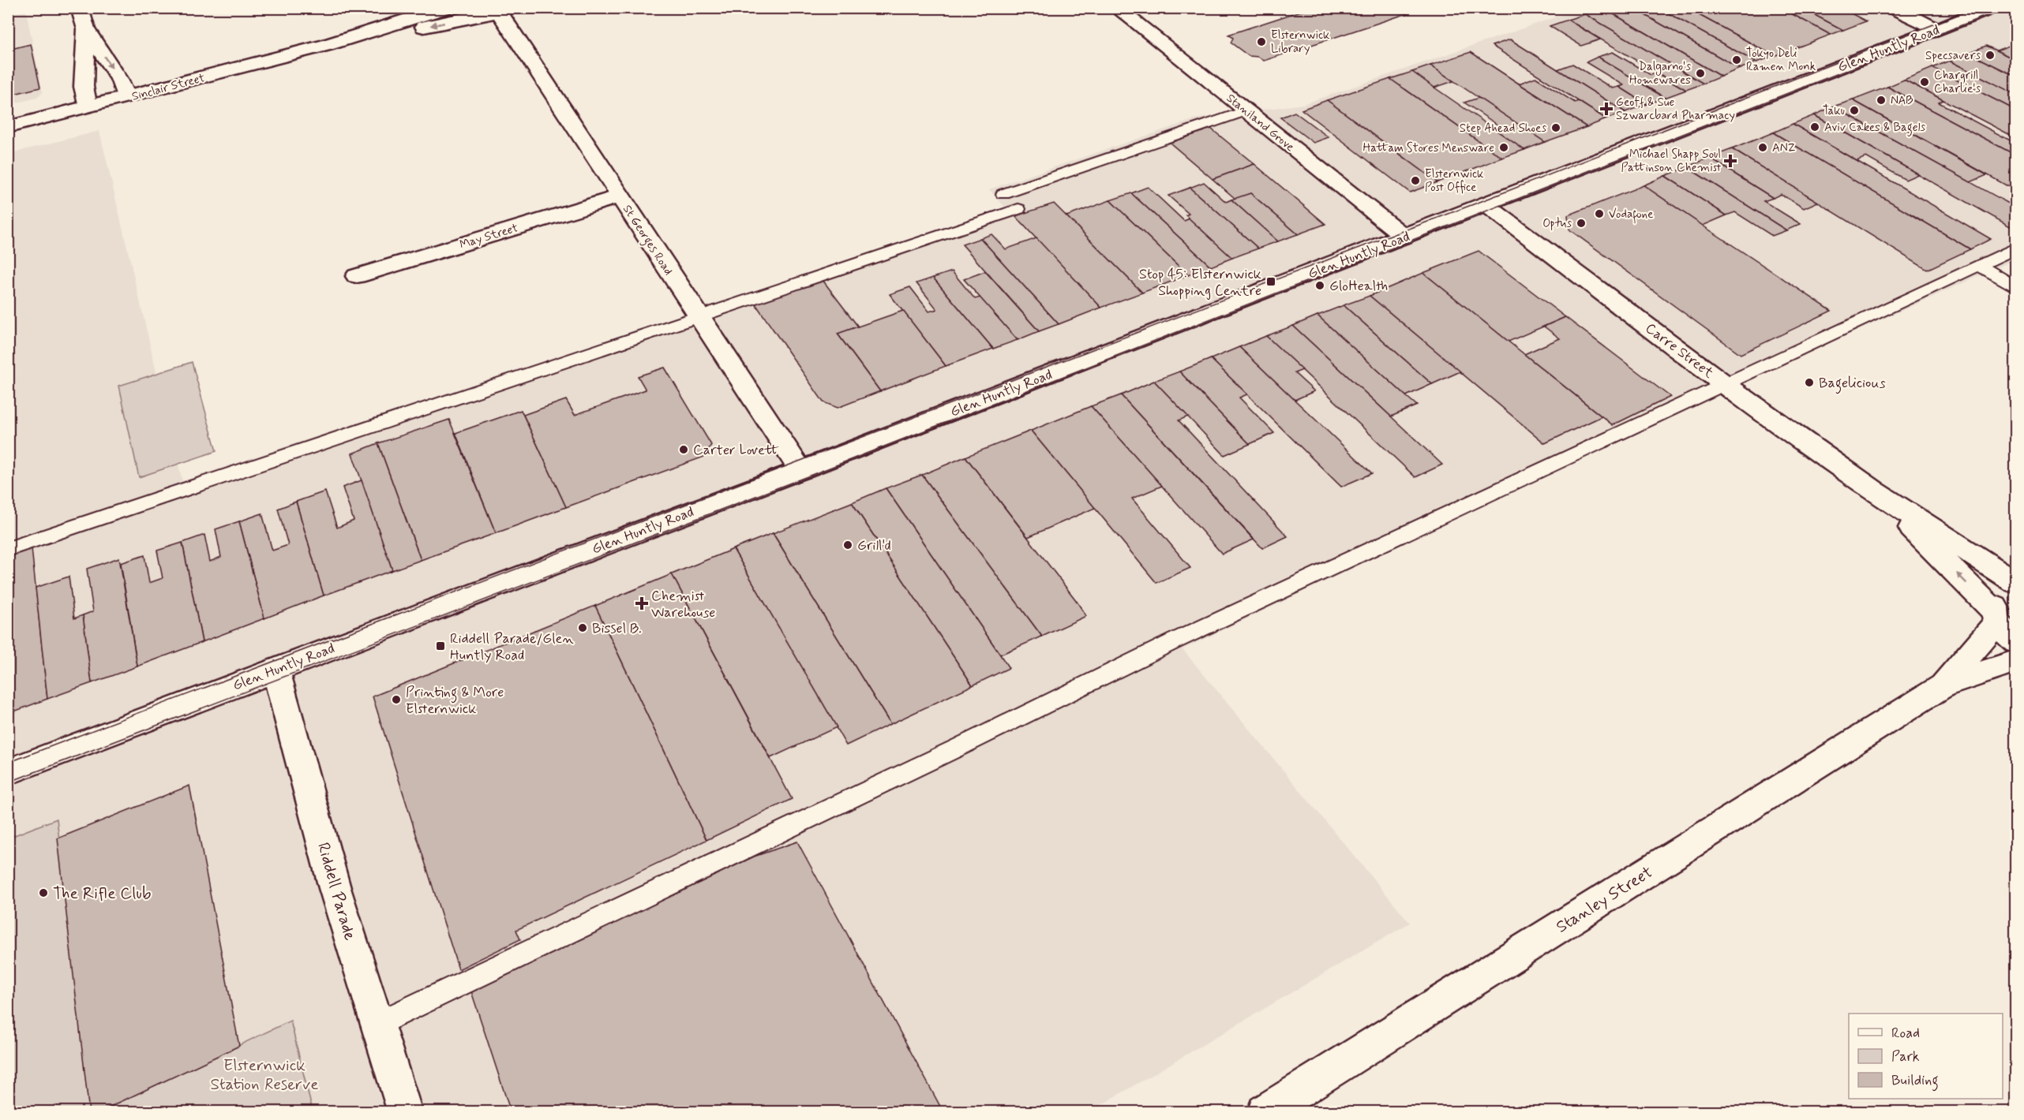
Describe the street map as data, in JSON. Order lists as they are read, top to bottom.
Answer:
{
  "streets": {
    "street": [
      "Glen Huntly Road",
      "Sinclair Street",
      "Staniland Grove",
      "May Street",
      "St Georges Road",
      "Carre Street",
      "Riddell Parade",
      "Stanley Street"
    ]
  },
  "crossings": [
    ["Glen Huntly Road", "Staniland Grove"],
    ["Glen Huntly Road", "St Georges Road"],
    ["Glen Huntly Road", "Carre Street"],
    ["Glen Huntly Road", "Riddell Parade"],
    ["Sinclair Street", "St Georges Road"],
    ["May Street", "St Georges Road"],
    ["Carre Street", "Stanley Street"]
  ],
  "parks": ["Elsternwick Station Reserve"],
  "places": {
    "other": [
      "Elsternwick Library",
      "Specsavers",
      "Tokyo Deli Ramen Monk",
      "Dalgarno's Homewares",
      "Chargrill Charlie's",
      "NAB",
      "Taku",
      "Aviv Cakes & Bagels",
      "Step Ahead Shoes",
      "Hattam Stores Mensware",
      "ANZ",
      "Elsternwick Post Office",
      "Vodafone",
      "Optus",
      "GloHealth",
      "Bagelicious",
      "Carter Lovett",
      "Grill'd",
      "Bissel B.",
      "Printing & More Elsternwick",
      "The Rifle Club"
    ],
    "health": ["Geoff & Sue Szwarcbard Pharmacy", "Michael Shapp Soul Pattinson Chemist", "Chemist Warehouse"],
    "transit": ["Stop 45: Elsternwick Shopping Centre", "Riddell Parade/Glen Huntly Road"]
  },
  "legend": ["Road", "Park", "Building"]
}
